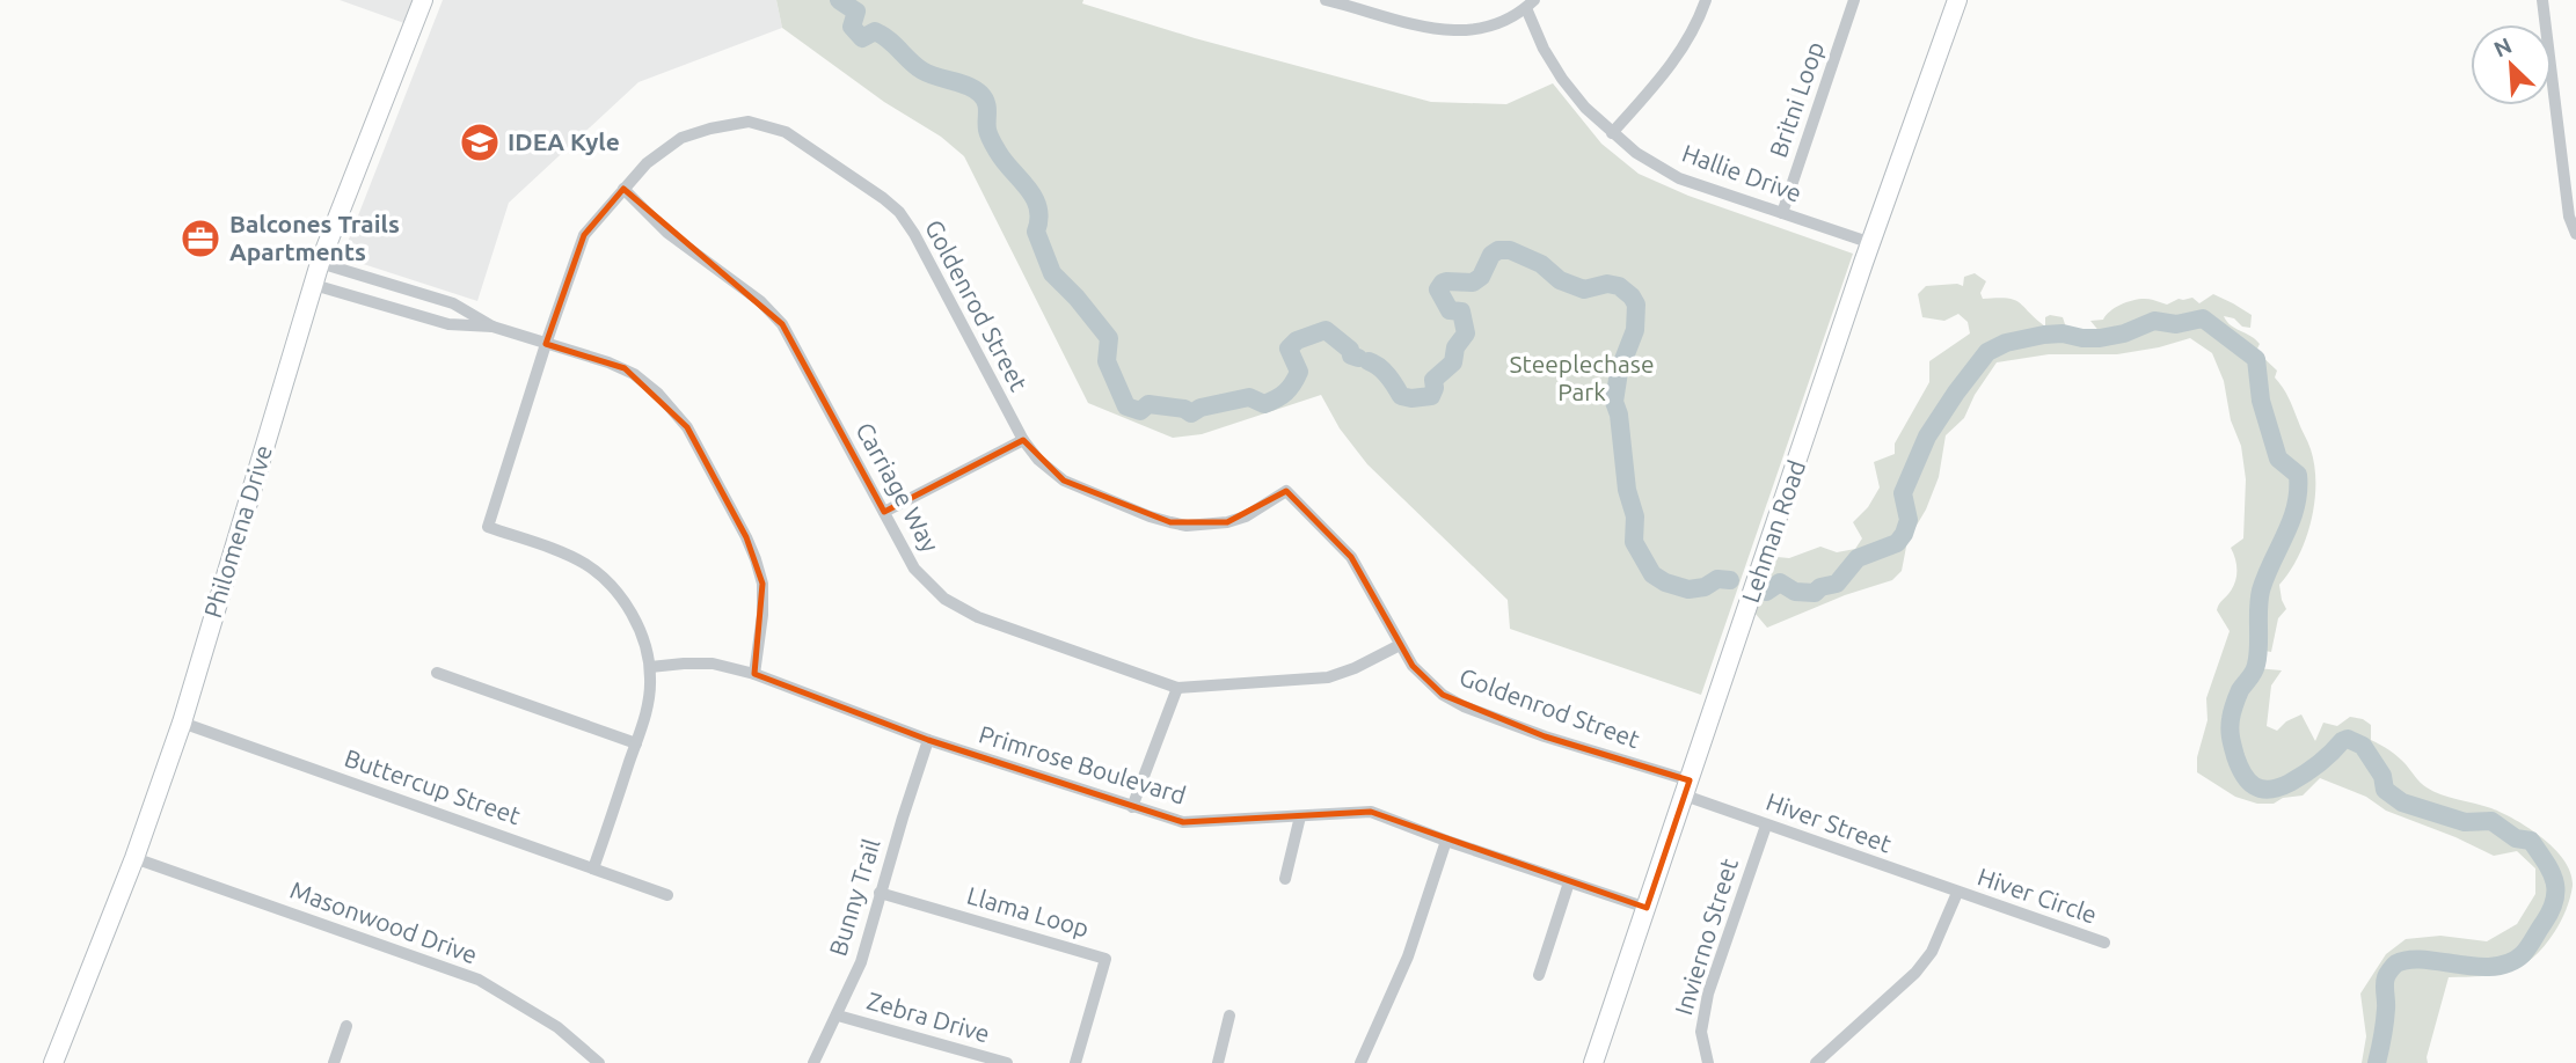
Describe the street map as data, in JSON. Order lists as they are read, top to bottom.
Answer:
{
  "streets": {
    "street": [
      "Britni Loop",
      "Hallie Drive",
      "Goldenrod Street",
      "Carriage Way",
      "Philomena Drive",
      "Lehman Road",
      "Primrose Boulevard",
      "Buttercup Street",
      "Hiver Street",
      "Hiver Circle",
      "Bunny Trail",
      "Llama Loop",
      "Masonwood Drive",
      "Invierno Street",
      "Zebra Drive"
    ]
  },
  "crossings": [
    ["Britni Loop", "Hallie Drive"],
    ["Hallie Drive", "Lehman Road"],
    ["Goldenrod Street", "Carriage Way"],
    ["Goldenrod Street", "Lehman Road"],
    ["Goldenrod Street", "Primrose Boulevard"],
    ["Goldenrod Street", "Buttercup Street"],
    ["Goldenrod Street", "Hiver Street"],
    ["Philomena Drive", "Buttercup Street"],
    ["Philomena Drive", "Masonwood Drive"],
    ["Lehman Road", "Primrose Boulevard"],
    ["Lehman Road", "Hiver Street"],
    ["Primrose Boulevard", "Bunny Trail"],
    ["Hiver Street", "Hiver Circle"],
    ["Hiver Street", "Invierno Street"],
    ["Bunny Trail", "Llama Loop"],
    ["Bunny Trail", "Zebra Drive"]
  ],
  "parks": ["Steeplechase Park"],
  "places": {
    "school or university": ["IDEA Kyle"],
    "office": ["Balcones Trails Apartments"]
  },
  "north": "top left"
}
